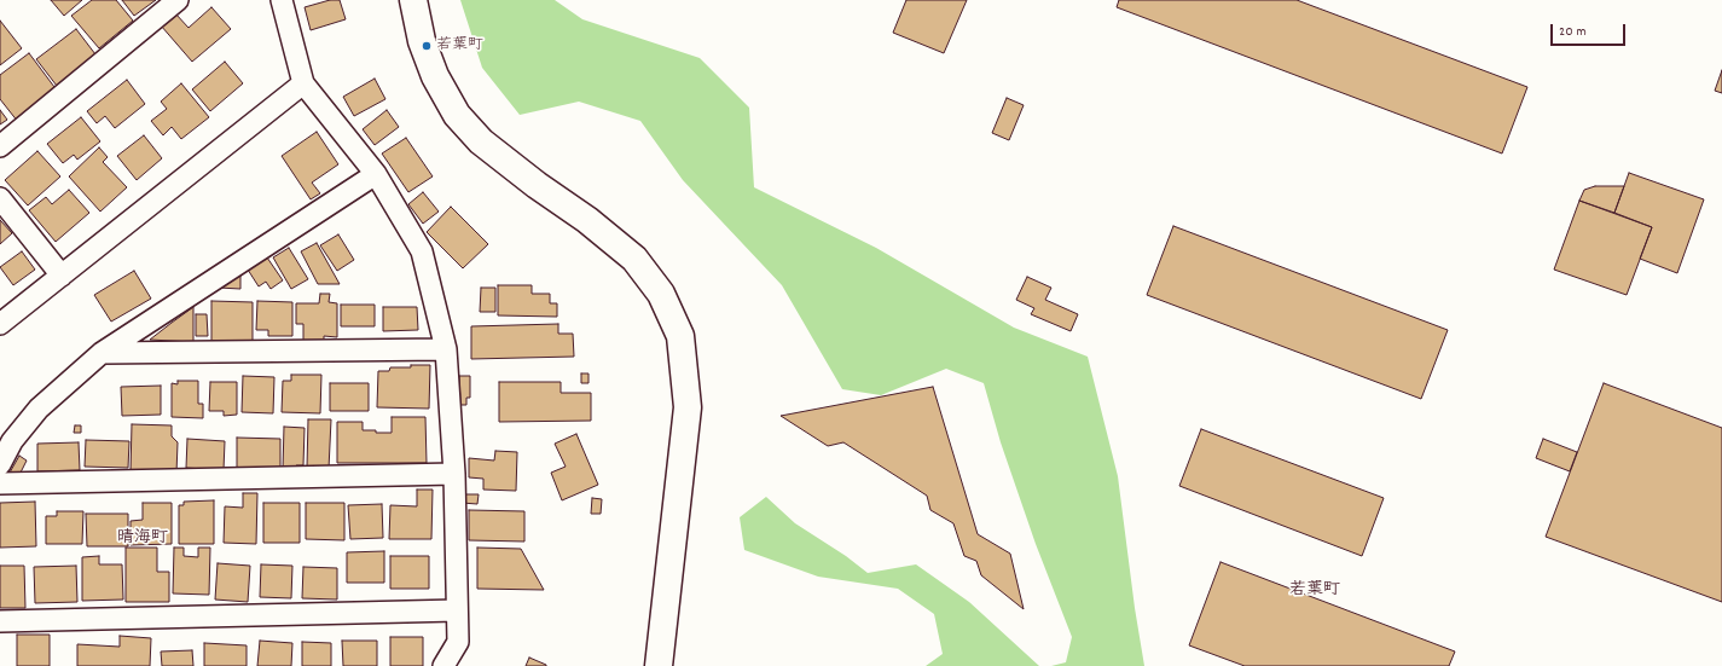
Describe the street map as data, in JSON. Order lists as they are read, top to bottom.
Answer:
{
  "districts": ["晴海町", "若葉町"],
  "places": ["若葉町"],
  "scale_bar": "20 m"
}
